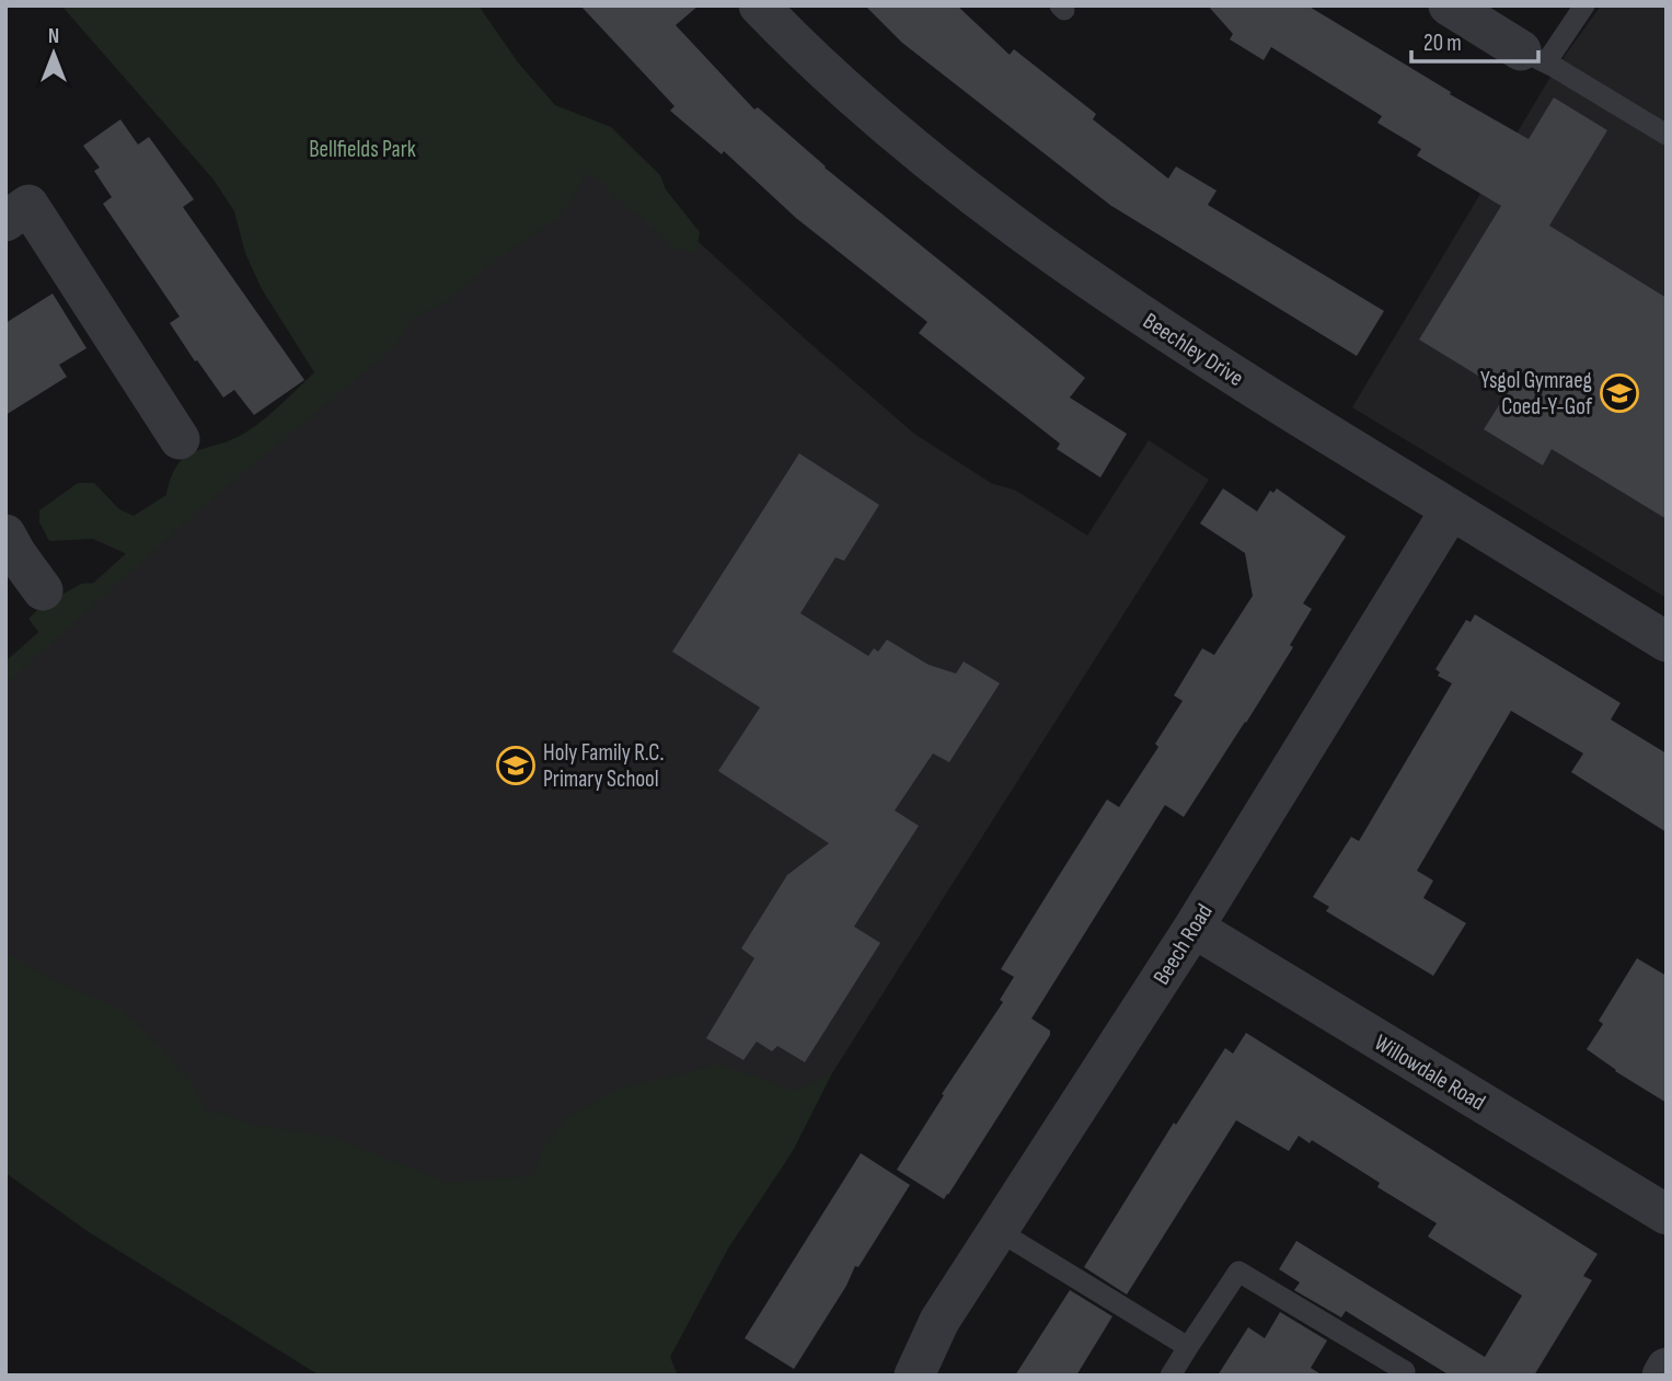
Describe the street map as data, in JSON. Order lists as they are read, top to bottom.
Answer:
{
  "streets": {
    "street": ["Beechley Drive", "Beech Road", "Willowdale Road"]
  },
  "crossings": [
    ["Beechley Drive", "Beech Road"],
    ["Beech Road", "Willowdale Road"]
  ],
  "parks": ["Bellfields Park"],
  "places": {
    "school or university": ["Ysgol Gymraeg Coed-Y-Gof", "Holy Family R.C. Primary School"]
  },
  "scale_bar": "20 m",
  "north": "top"
}
